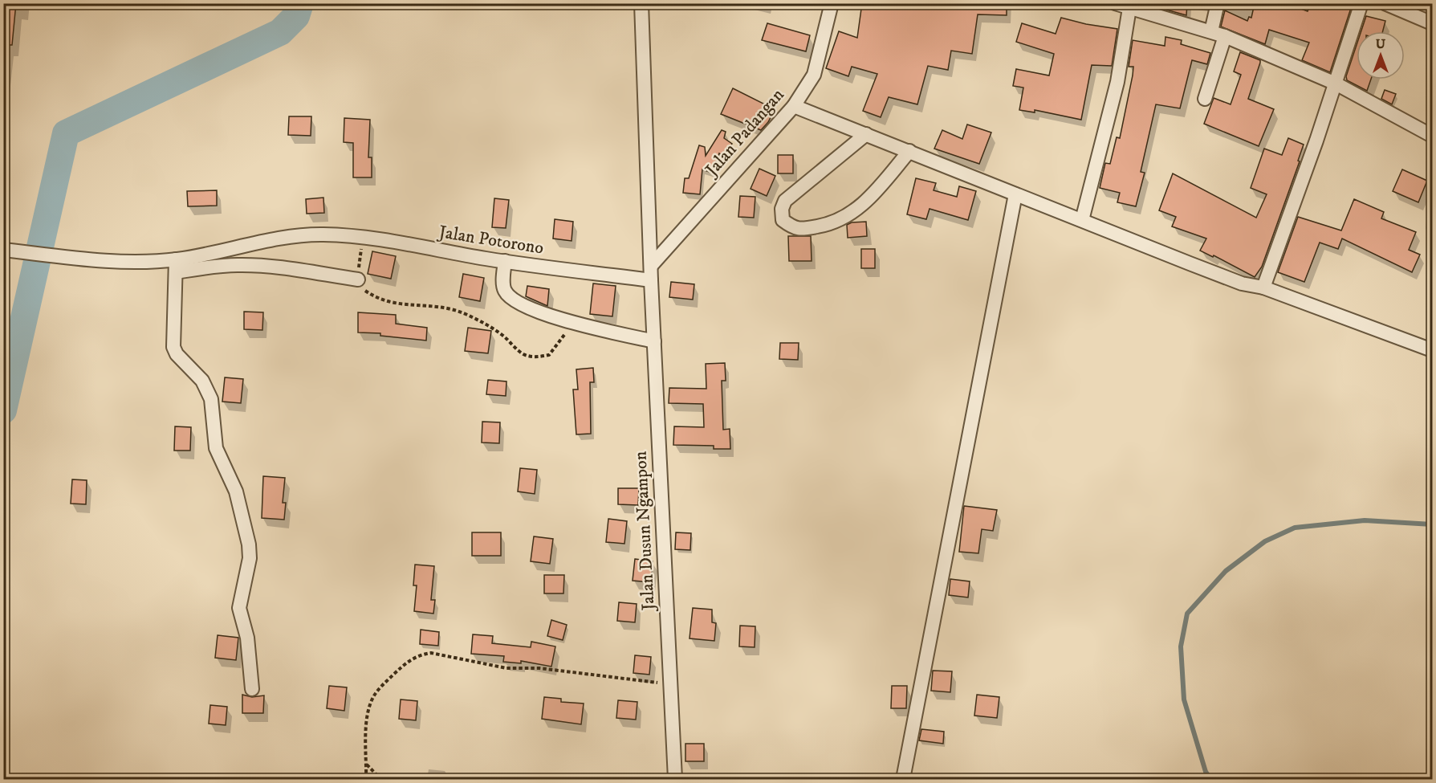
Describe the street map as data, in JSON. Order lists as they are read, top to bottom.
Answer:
{
  "streets": {
    "street": ["Jalan Padangan", "Jalan Potorono", "Jalan Dusun Ngampon"]
  },
  "crossings": [
    ["Jalan Potorono", "Jalan Dusun Ngampon"]
  ],
  "north": "top"
}
